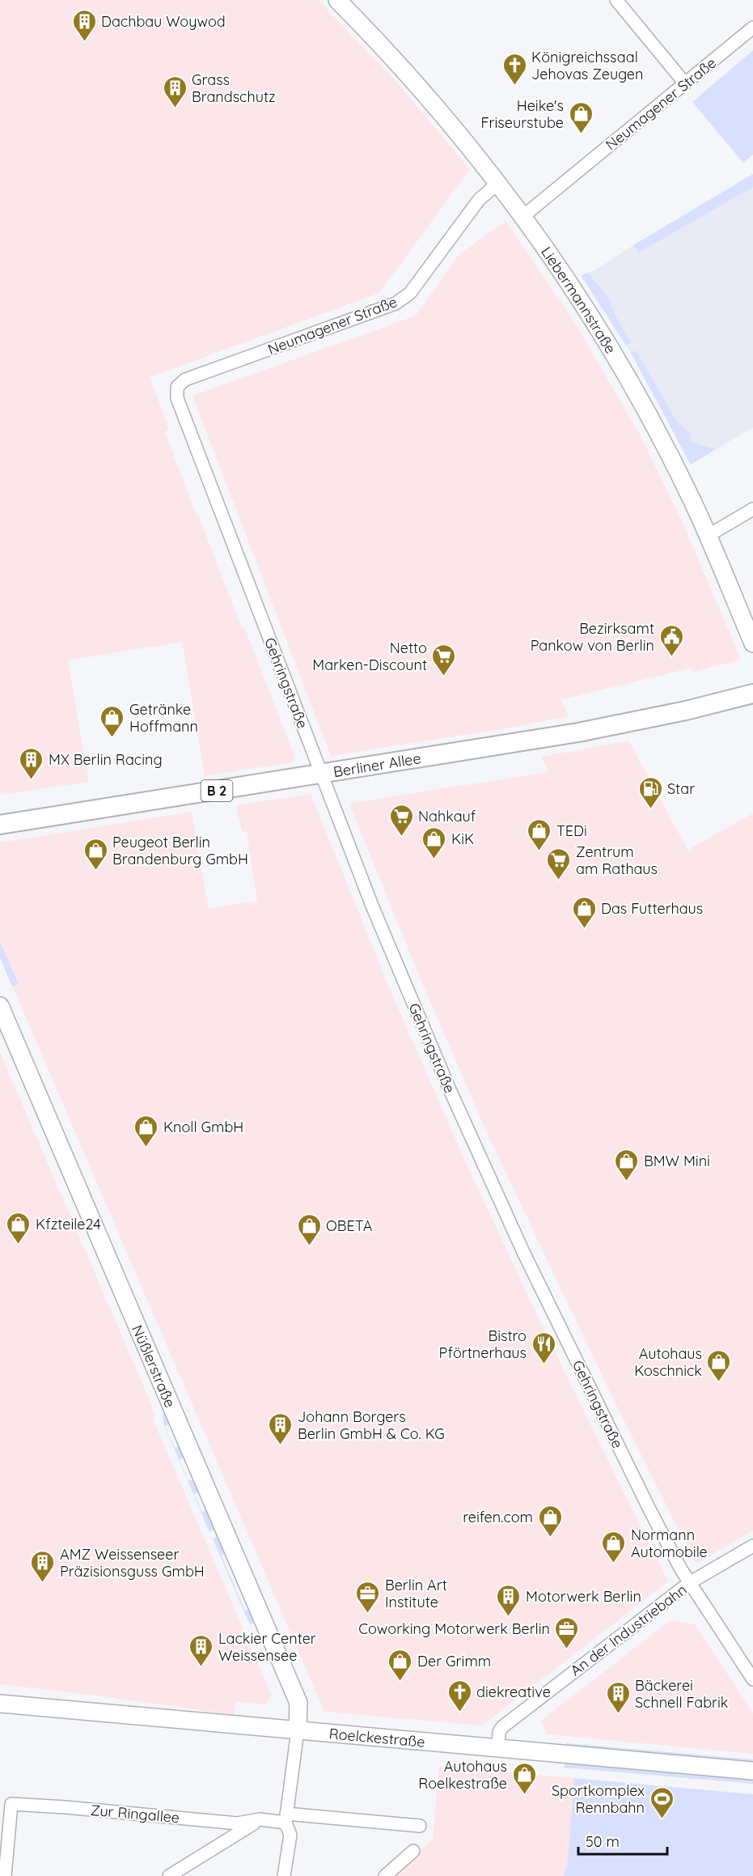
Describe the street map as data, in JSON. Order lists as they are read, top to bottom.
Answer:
{
  "streets": {
    "main road": ["Berliner Allee", "B 2"],
    "street": [
      "Neumagener Straße",
      "Liebermannstraße",
      "Gehringstraße",
      "Nüßlerstraße",
      "An der Industriebahn",
      "Roelckestraße",
      "Zur Ringallee"
    ]
  },
  "crossings": [
    ["Neumagener Straße", "Liebermannstraße"],
    ["Neumagener Straße", "Gehringstraße"],
    ["Gehringstraße", "Berliner Allee"],
    ["Gehringstraße", "An der Industriebahn"],
    ["Nüßlerstraße", "Roelckestraße"],
    ["An der Industriebahn", "Roelckestraße"]
  ],
  "places": {
    "building": [
      "Dachbau Woywod",
      "Grass Brandschutz",
      "MX Berlin Racing",
      "Johann Borgers Berlin GmbH & Co. KG",
      "AMZ Weissenseer Präzisionsguss GmbH",
      "Motorwerk Berlin",
      "Lackier Center Weissensee",
      "Bäckerei Schnell Fabrik"
    ],
    "church": ["Königreichssaal Jehovas Zeugen", "diekreative"],
    "shop": [
      "Heike's Friseurstube",
      "Getränke Hoffmann",
      "TEDi",
      "KiK",
      "Peugeot Berlin Brandenburg GmbH",
      "Das Futterhaus",
      "Knoll GmbH",
      "BMW Mini",
      "Kfzteile24",
      "OBETA",
      "Autohaus Koschnick",
      "reifen.com",
      "Normann Automobile",
      "Der Grimm",
      "Autohaus Roelkestraße"
    ],
    "public building": ["Bezirksamt Pankow von Berlin"],
    "supermarket": ["Netto Marken-Discount", "Nahkauf", "Zentrum am Rathaus"],
    "fuel station": ["Star"],
    "restaurant": ["Bistro Pförtnerhaus"],
    "office": ["Berlin Art Institute", "Coworking Motorwerk Berlin"],
    "sports": ["Sportkomplex Rennbahn"]
  },
  "scale_bar": "50 m"
}
